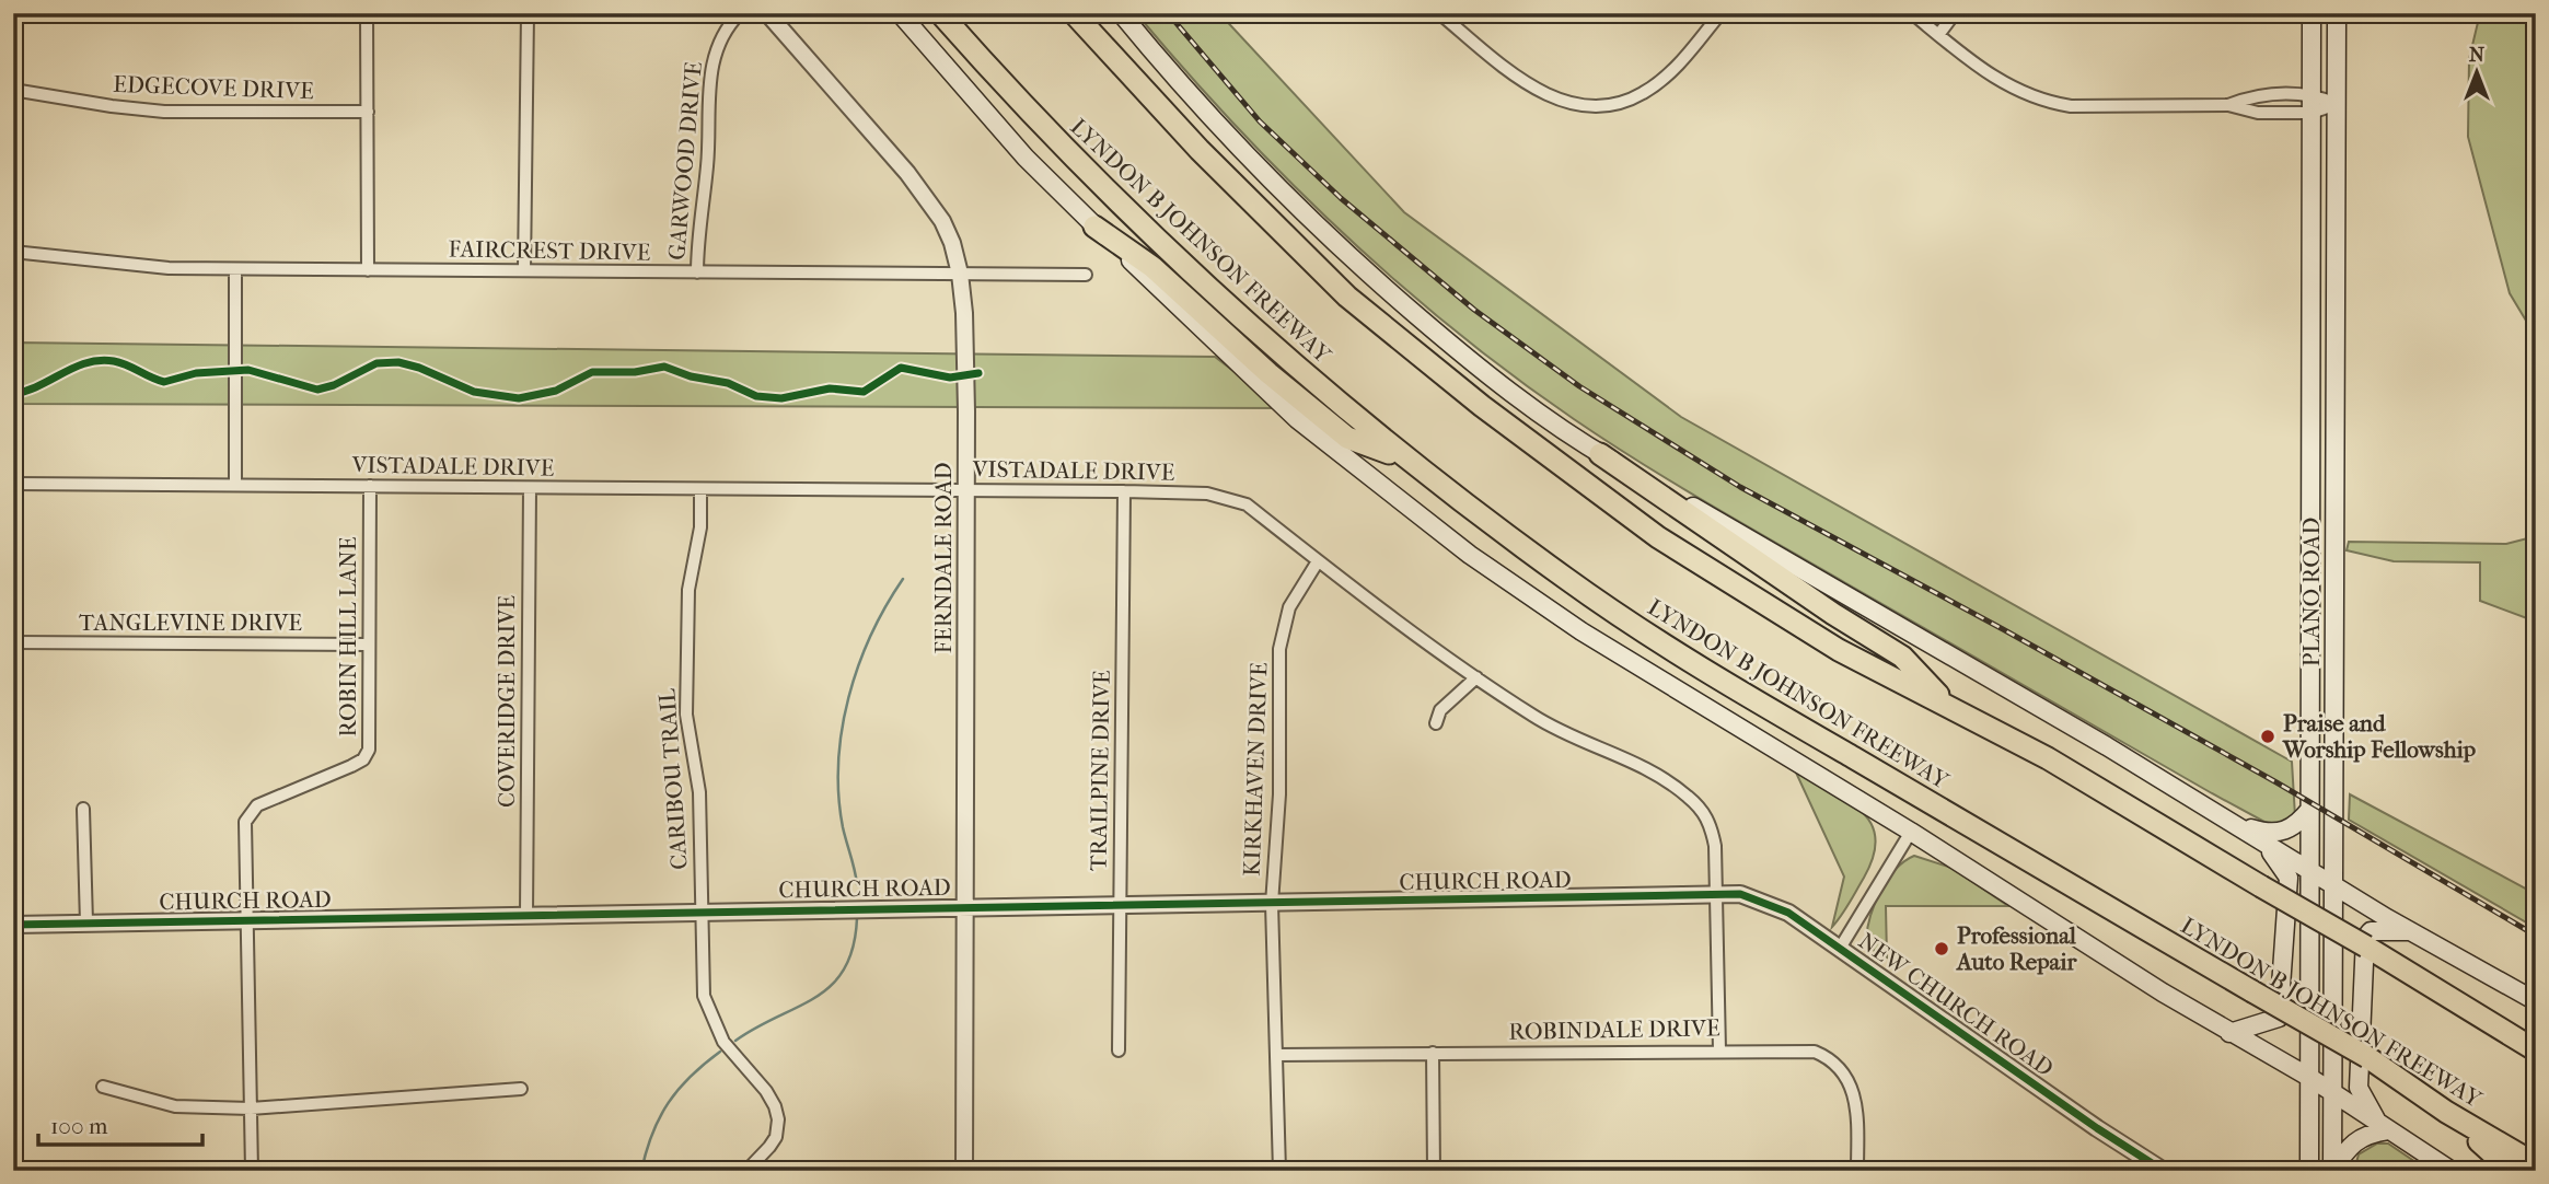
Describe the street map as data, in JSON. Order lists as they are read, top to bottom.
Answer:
{
  "streets": {
    "highway": ["LYNDON B JOHNSON FREEWAY"],
    "main road": ["PLANO ROAD"],
    "street": [
      "EDGECOVE DRIVE",
      "GARWOOD DRIVE",
      "FAIRCREST DRIVE",
      "VISTADALE DRIVE",
      "FERNDALE ROAD",
      "TANGLEVINE DRIVE",
      "ROBIN HILL LANE",
      "COVERIDGE DRIVE",
      "KIRKHAVEN DRIVE",
      "TRAILPINE DRIVE",
      "CARIBOU TRAIL",
      "CHURCH ROAD",
      "NEW CHURCH ROAD",
      "ROBINDALE DRIVE"
    ]
  },
  "crossings": [
    ["GARWOOD DRIVE", "FAIRCREST DRIVE"],
    ["FAIRCREST DRIVE", "FERNDALE ROAD"],
    ["VISTADALE DRIVE", "FERNDALE ROAD"],
    ["VISTADALE DRIVE", "ROBIN HILL LANE"],
    ["VISTADALE DRIVE", "COVERIDGE DRIVE"],
    ["VISTADALE DRIVE", "KIRKHAVEN DRIVE"],
    ["VISTADALE DRIVE", "TRAILPINE DRIVE"],
    ["VISTADALE DRIVE", "CARIBOU TRAIL"],
    ["VISTADALE DRIVE", "CHURCH ROAD"],
    ["VISTADALE DRIVE", "NEW CHURCH ROAD"],
    ["VISTADALE DRIVE", "ROBINDALE DRIVE"],
    ["FERNDALE ROAD", "CHURCH ROAD"],
    ["TANGLEVINE DRIVE", "ROBIN HILL LANE"],
    ["ROBIN HILL LANE", "CHURCH ROAD"],
    ["COVERIDGE DRIVE", "CHURCH ROAD"],
    ["KIRKHAVEN DRIVE", "CHURCH ROAD"],
    ["KIRKHAVEN DRIVE", "ROBINDALE DRIVE"],
    ["TRAILPINE DRIVE", "CHURCH ROAD"],
    ["CARIBOU TRAIL", "CHURCH ROAD"],
    ["CHURCH ROAD", "NEW CHURCH ROAD"]
  ],
  "places": ["Praise and Worship Fellowship", "Professional Auto Repair"],
  "scale_bar": "100 m",
  "north": "top"
}
